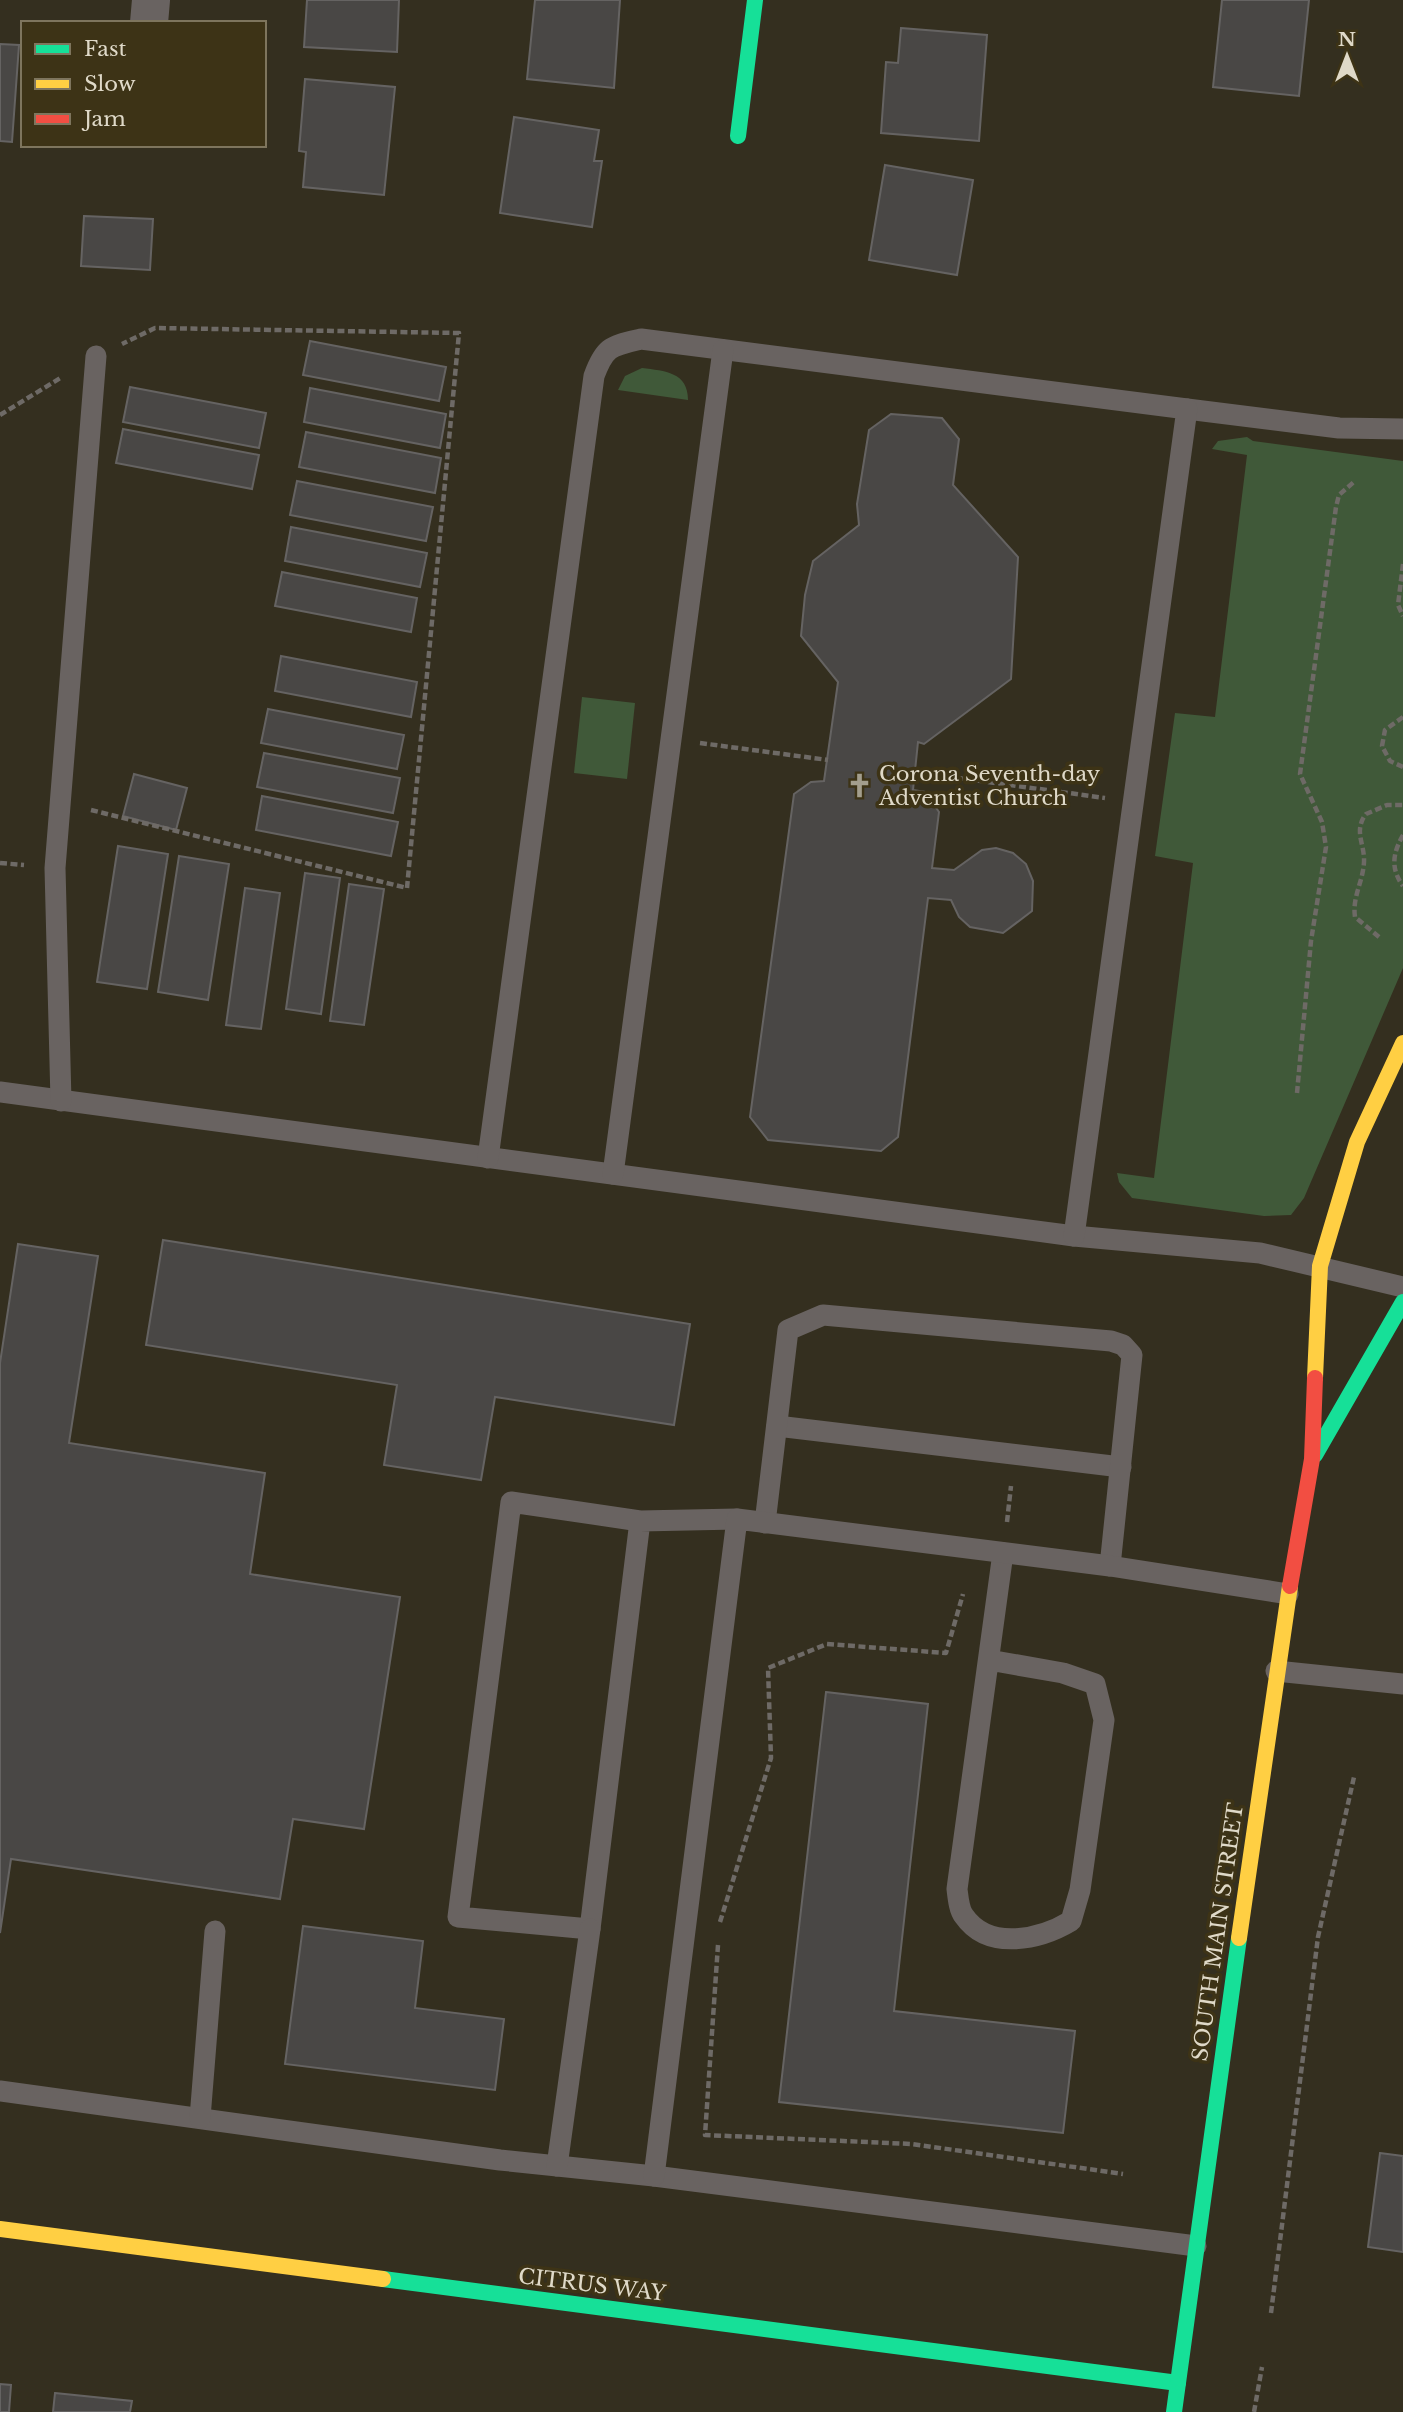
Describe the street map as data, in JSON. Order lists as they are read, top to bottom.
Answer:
{
  "streets": {
    "main road": ["SOUTH MAIN STREET", "CITRUS WAY"]
  },
  "crossings": [
    ["SOUTH MAIN STREET", "CITRUS WAY"]
  ],
  "places": {
    "church": ["Corona Seventh-day Adventist Church"]
  },
  "legend": ["Fast", "Slow", "Jam"],
  "north": "top"
}
